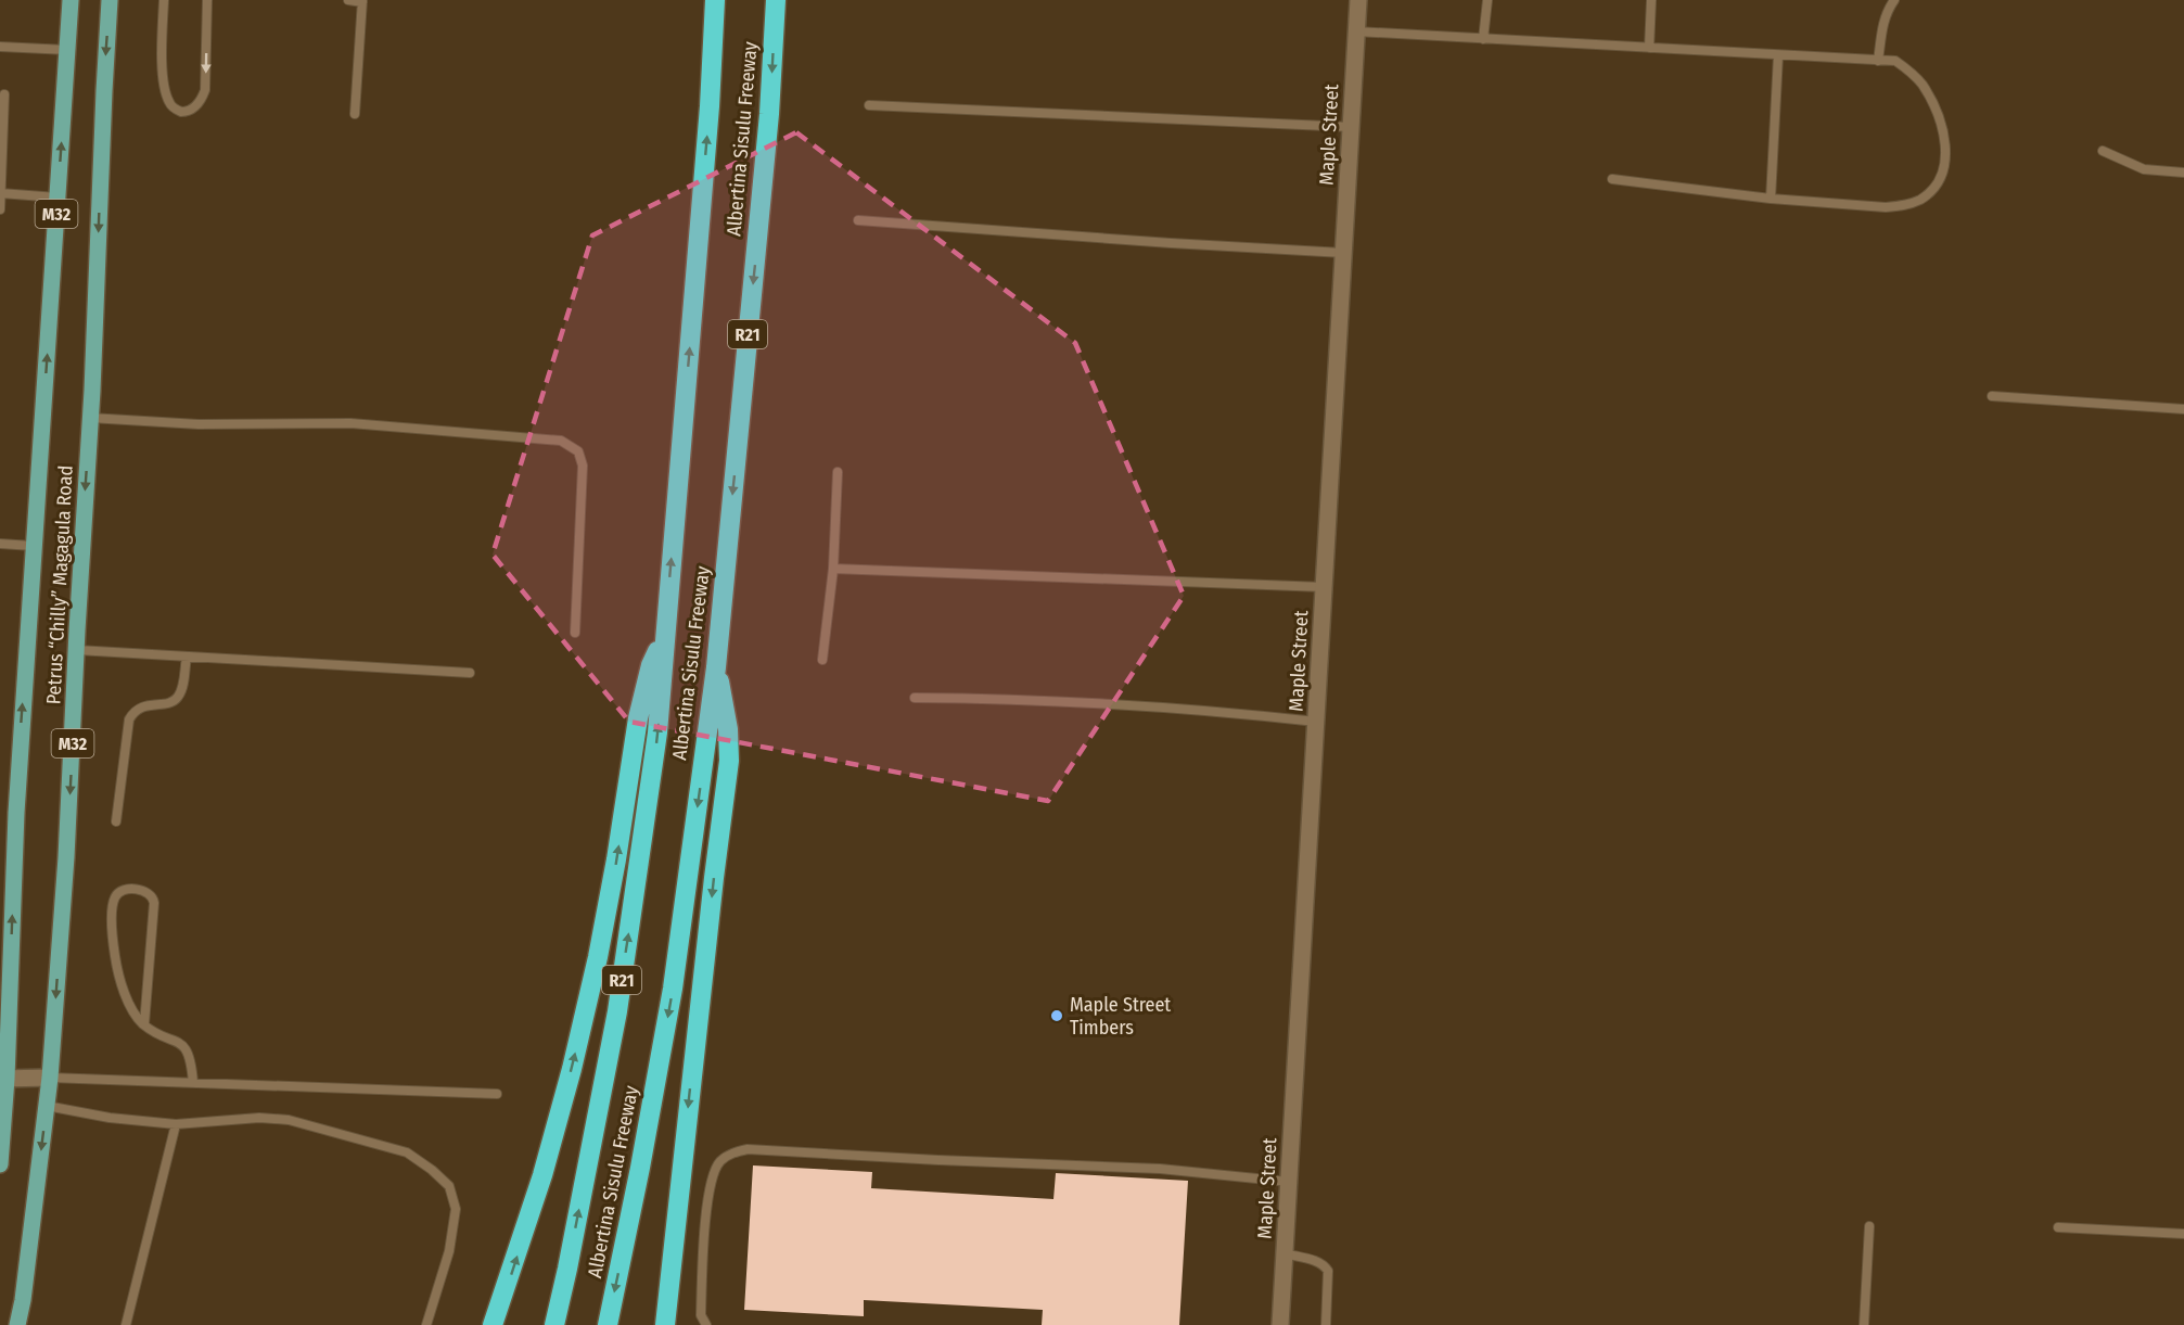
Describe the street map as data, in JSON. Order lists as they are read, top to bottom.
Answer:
{
  "streets": {
    "highway": ["Albertina Sisulu Freeway", "R21"],
    "main road": ["M32", "Petrus “Chilly” Magagula Road"],
    "street": ["Maple Street"]
  },
  "places": ["Maple Street Timbers"]
}
